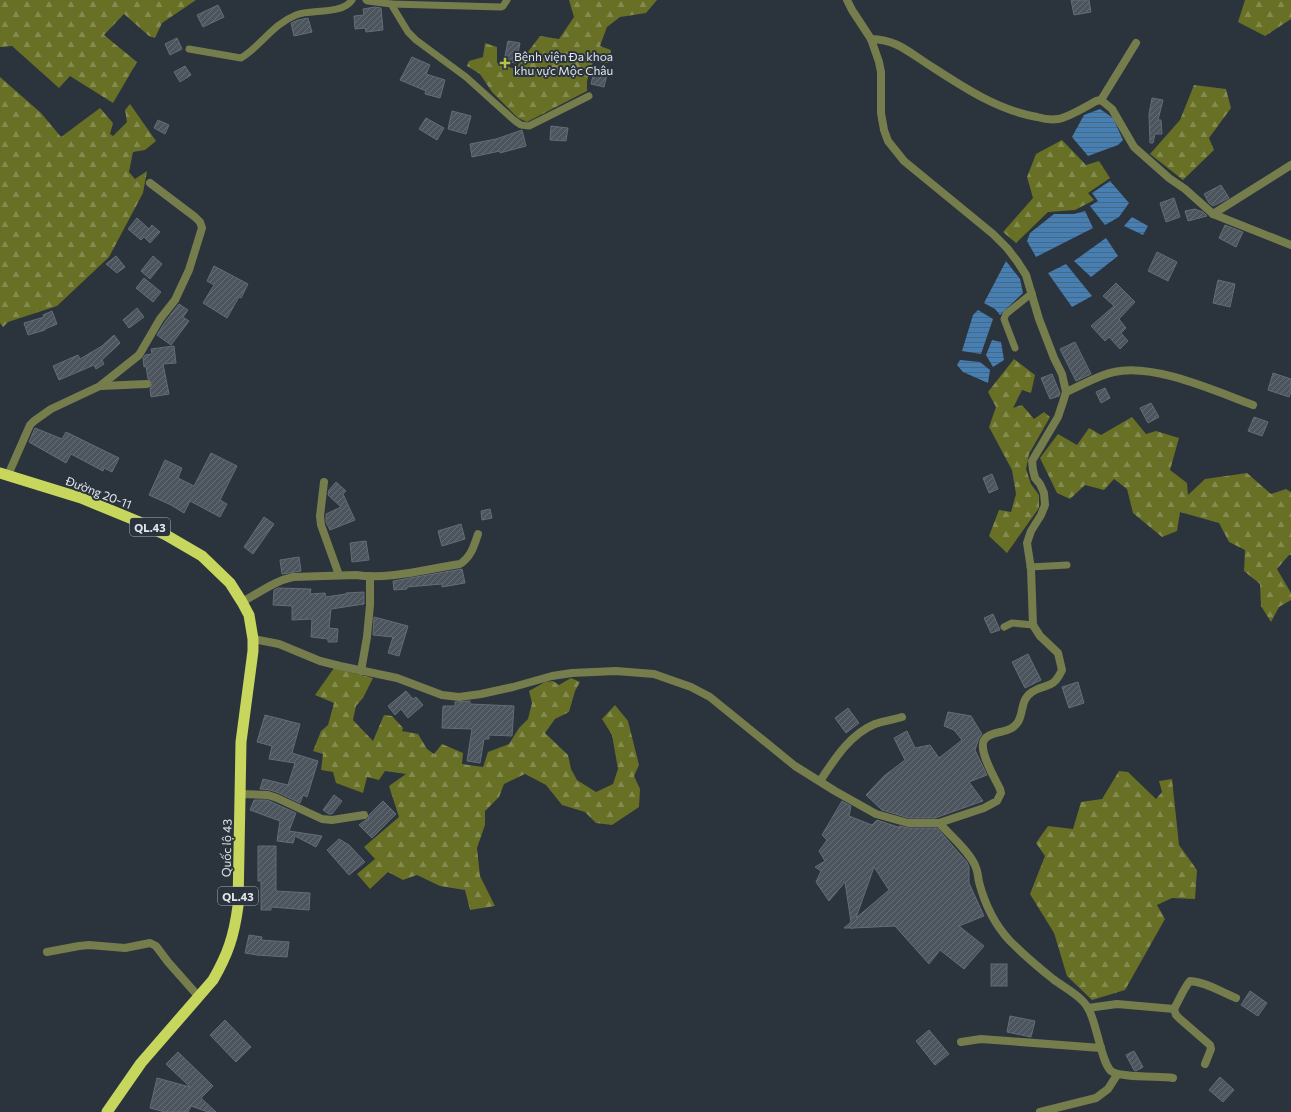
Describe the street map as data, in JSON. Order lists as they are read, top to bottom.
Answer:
{
  "streets": {
    "highway": ["Đường 20-11", "QL.43", "Quốc lộ 43"]
  },
  "crossings": [
    ["Đường 20-11", "Quốc lộ 43"]
  ],
  "places": {
    "health": ["Bệnh viện Đa khoa khu vực Mộc Châu"]
  }
}
